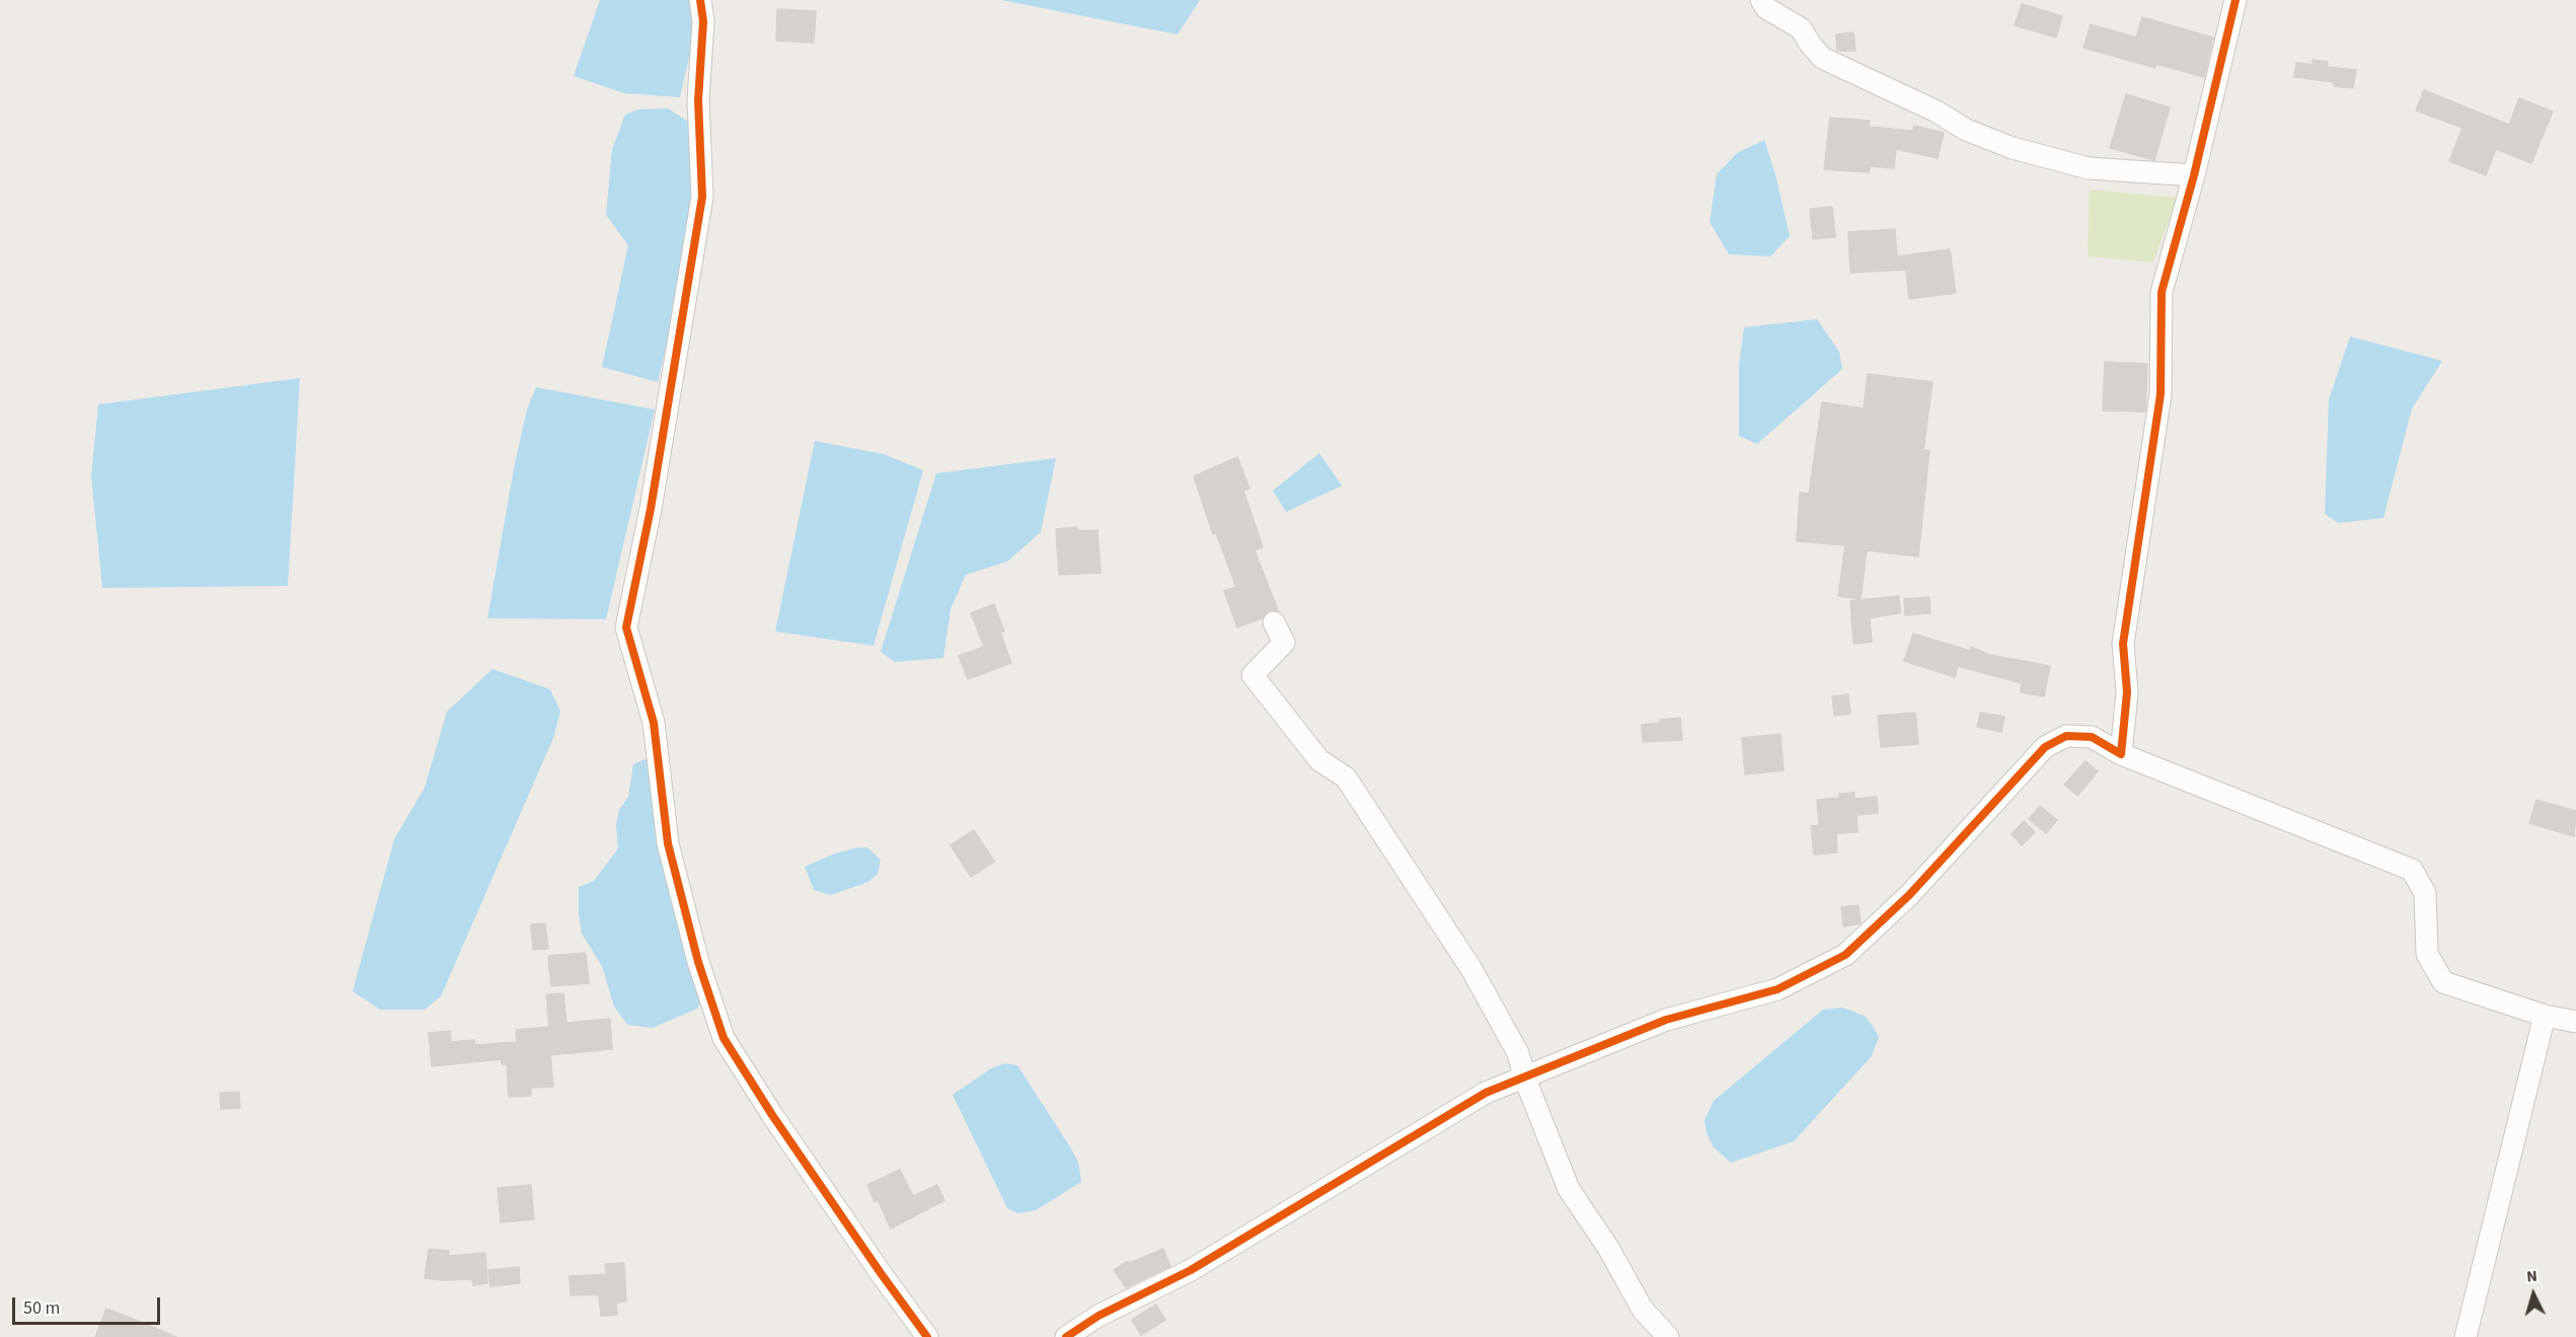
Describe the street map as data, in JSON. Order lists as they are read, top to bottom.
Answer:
{
  "scale_bar": "50 m",
  "north": "top"
}
